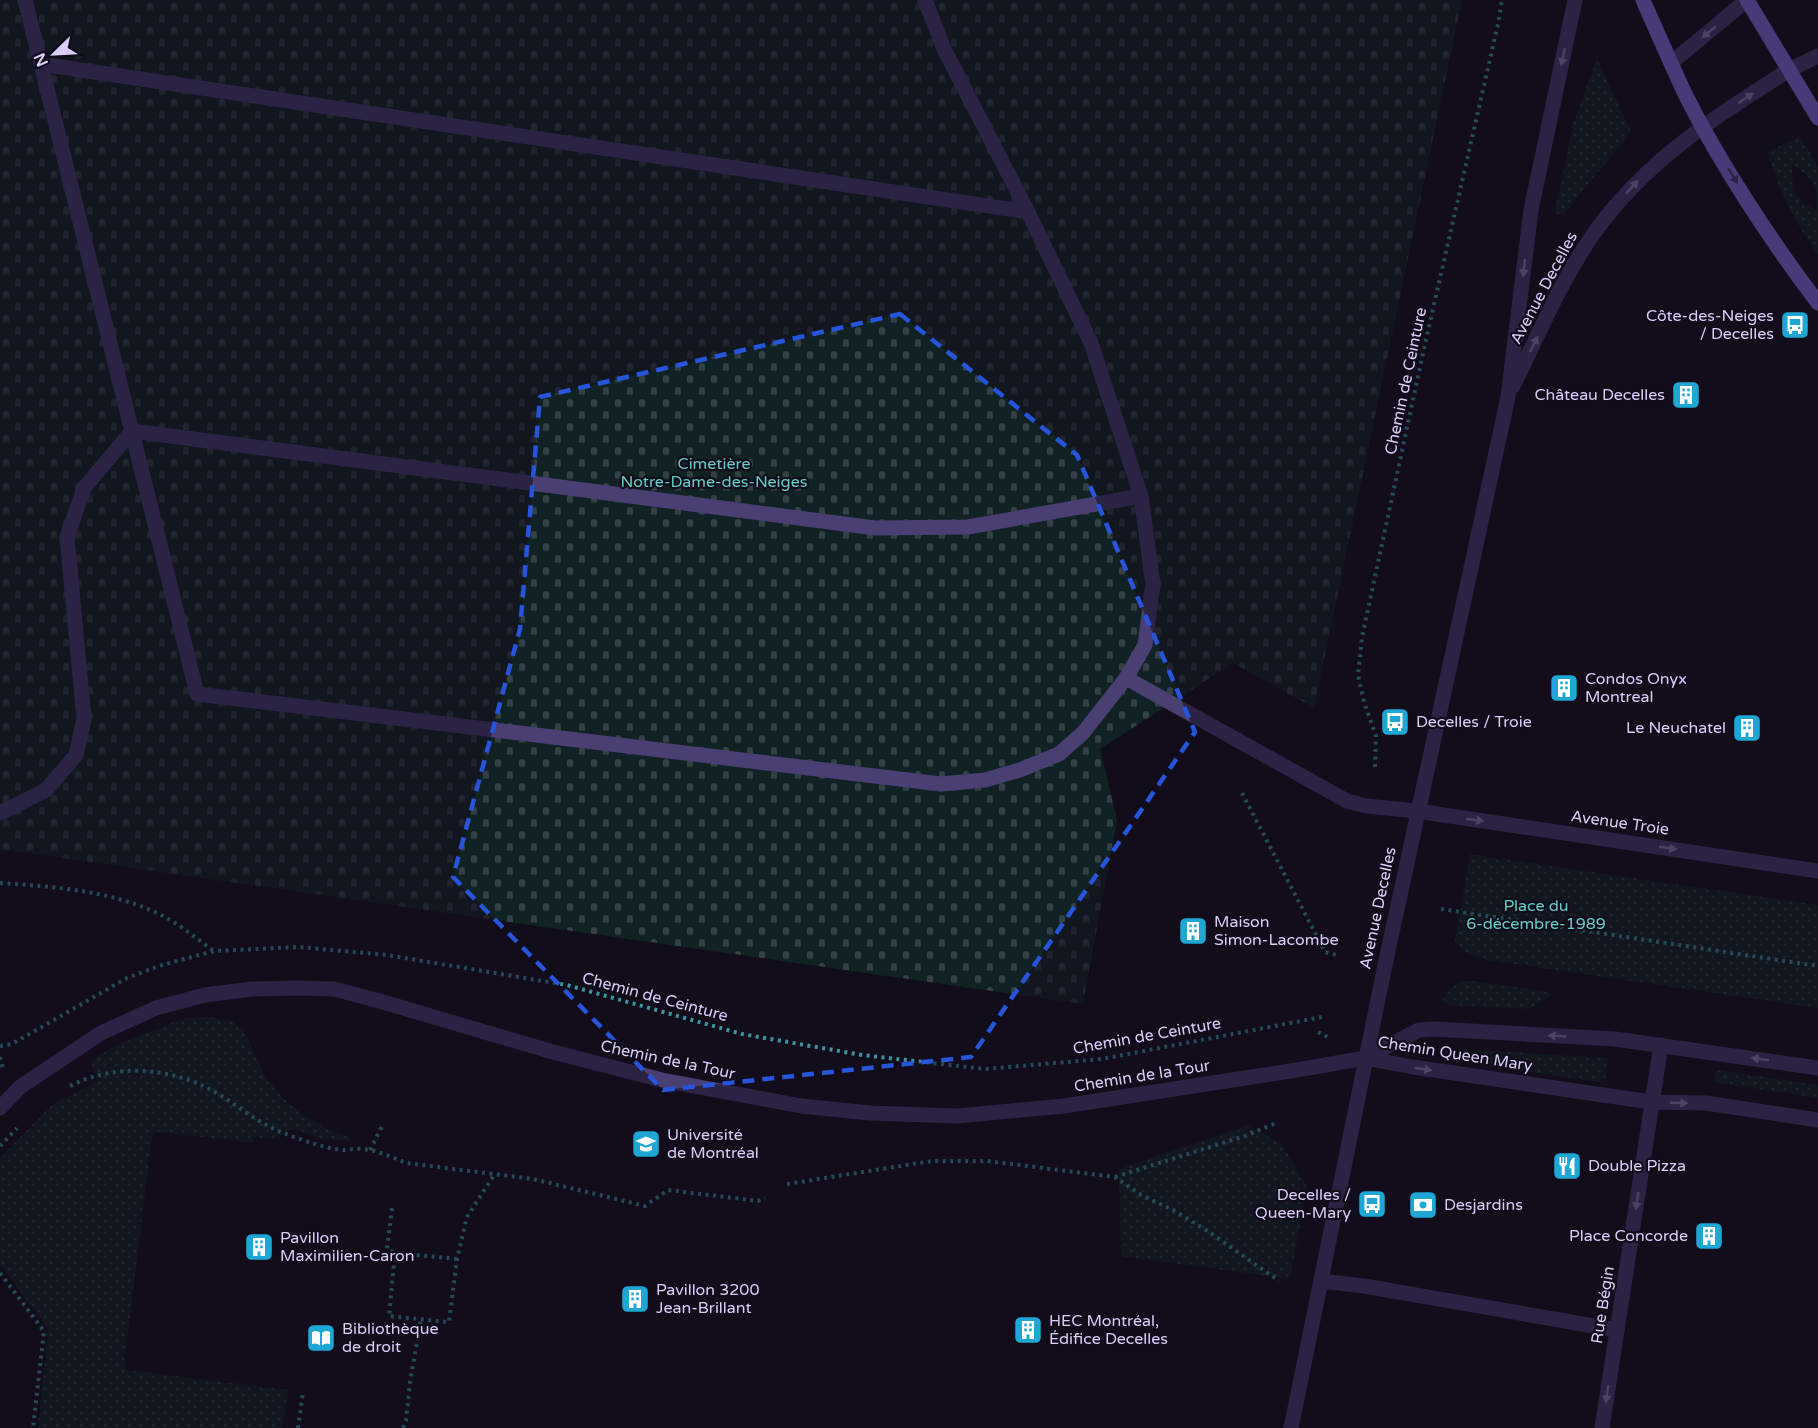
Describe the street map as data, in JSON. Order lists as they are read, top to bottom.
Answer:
{
  "streets": {
    "street": [
      "Avenue Decelles",
      "Avenue Troie",
      "Chemin Queen Mary",
      "Chemin de la Tour",
      "Rue Bégin"
    ],
    "path": ["Chemin de Ceinture"]
  },
  "crossings": [
    ["Avenue Decelles", "Avenue Troie"],
    ["Avenue Decelles", "Chemin Queen Mary"],
    ["Avenue Decelles", "Chemin de la Tour"],
    ["Chemin Queen Mary", "Chemin de la Tour"],
    ["Chemin Queen Mary", "Rue Bégin"]
  ],
  "one_way": ["Avenue Troie", "Rue Bégin"],
  "parks": ["Cimetière Notre-Dame-des-Neiges", "Place du 6-décembre-1989"],
  "places": {
    "bus stop": ["Côte-des-Neiges / Decelles", "Decelles / Troie", "Decelles / Queen-Mary"],
    "building": [
      "Château Decelles",
      "Condos Onyx Montreal",
      "Le Neuchatel",
      "Maison Simon-Lacombe",
      "Place Concorde",
      "Pavillon Maximilien-Caron",
      "Pavillon 3200 Jean-Brillant",
      "HEC Montréal, Édifice Decelles"
    ],
    "school or university": ["Université de Montréal"],
    "restaurant": ["Double Pizza"],
    "bank": ["Desjardins"],
    "library": ["Bibliothèque de droit"]
  },
  "north": "bottom left"
}
